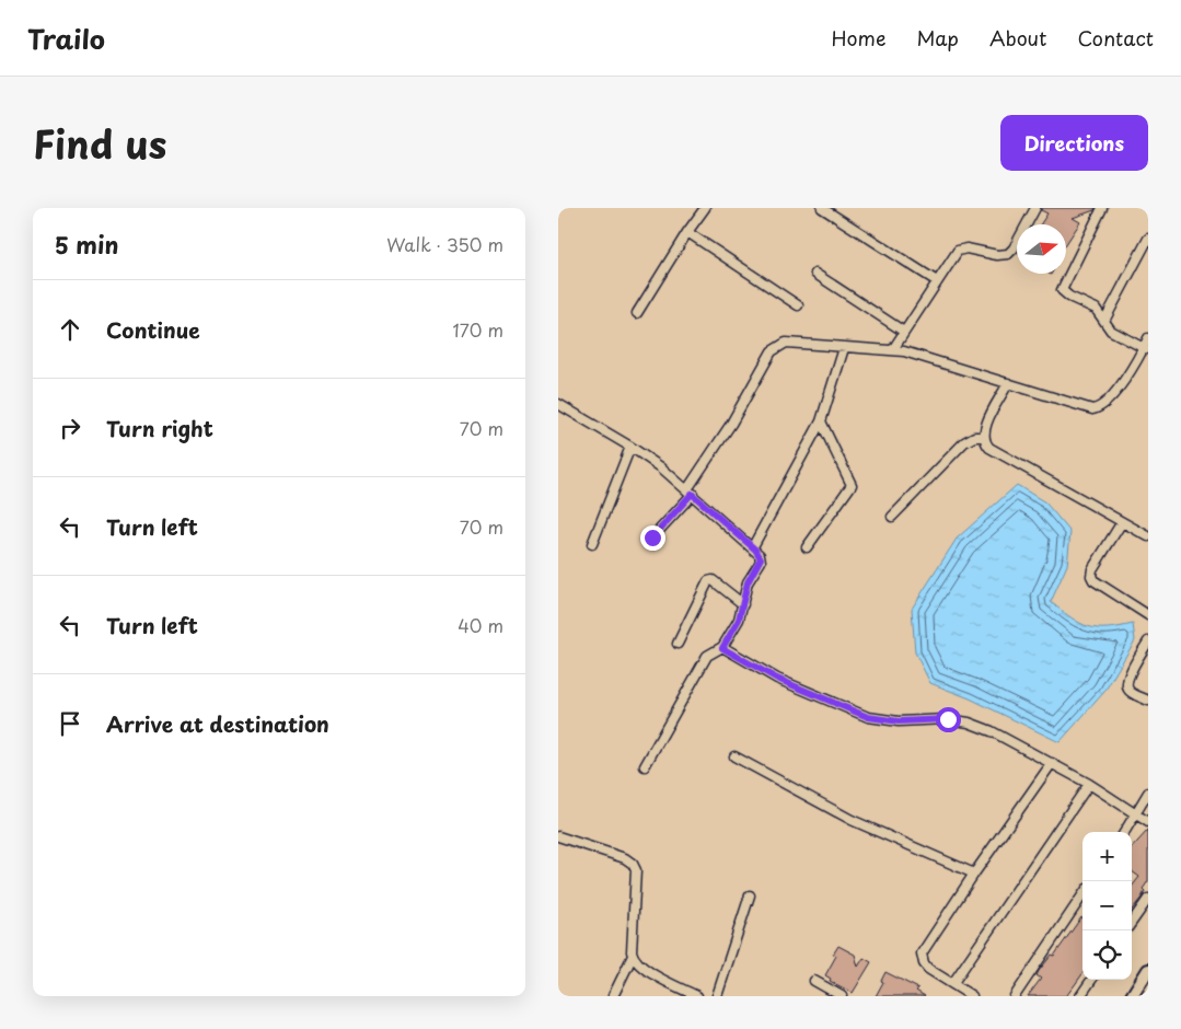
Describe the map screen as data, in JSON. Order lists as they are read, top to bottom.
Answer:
{
  "north": "right",
  "page": {
    "header": "Trailo",
    "nav": [
      "Home",
      "Map",
      "About",
      "Contact"
    ],
    "title": "Find us",
    "buttons": "Directions",
    "heading": ["5 min", "Walk · 350 m"],
    "list": [
      ["Continue", "170 m"],
      ["Turn right", "70 m"],
      ["Turn left", "70 m"],
      ["Turn left", "40 m"],
      "Arrive at destination"
    ],
    "map_buttons": ["+", "−"]
  }
}
